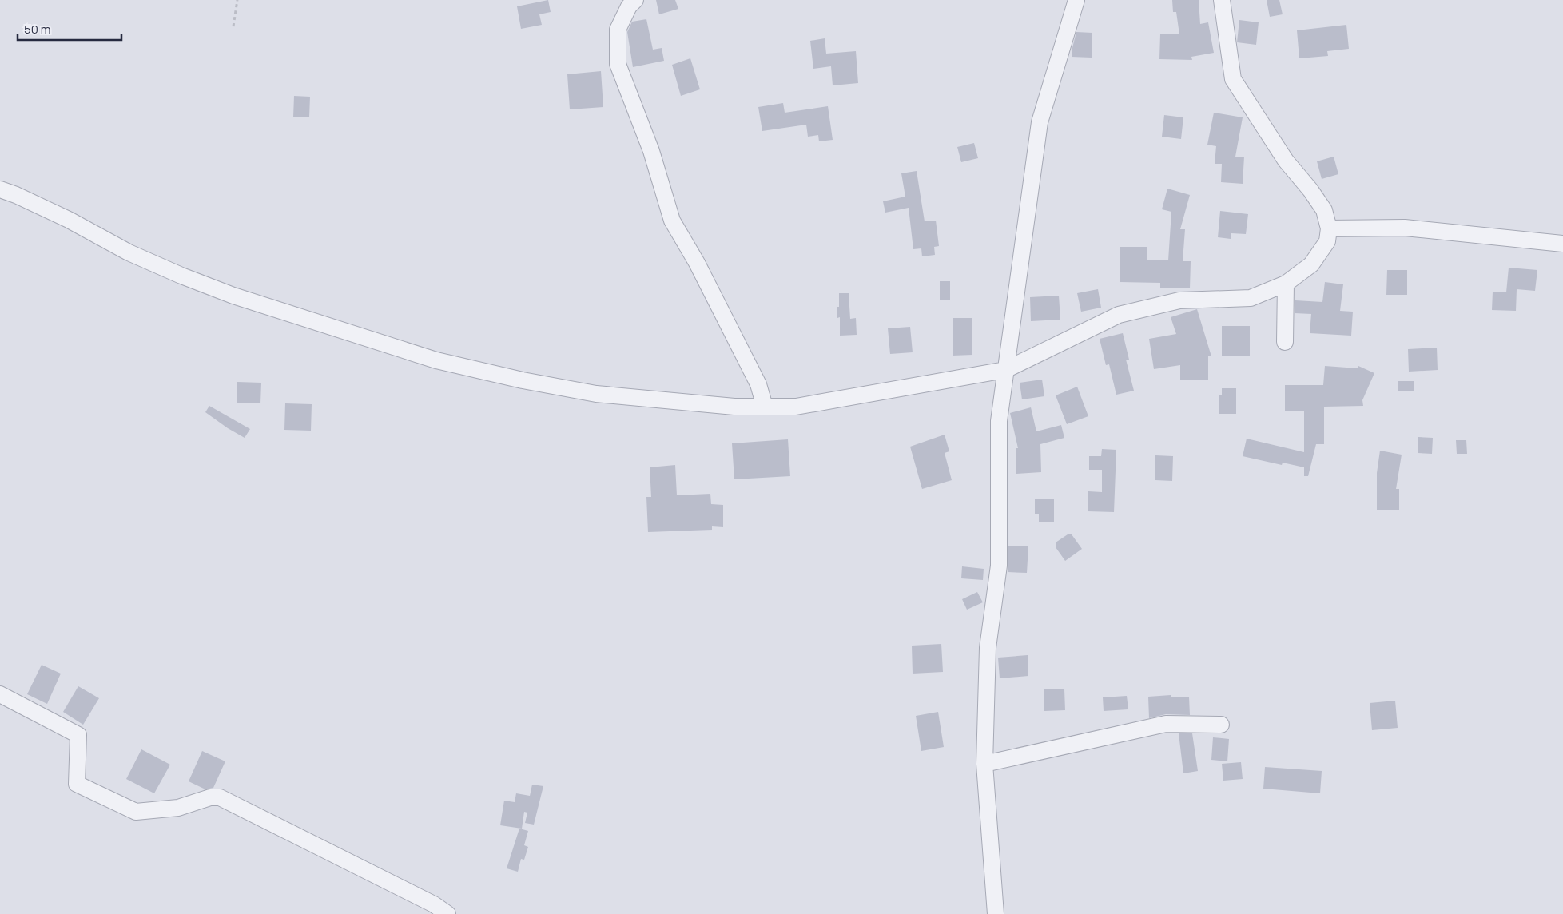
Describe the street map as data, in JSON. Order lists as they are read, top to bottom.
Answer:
{
  "scale_bar": "50 m"
}
